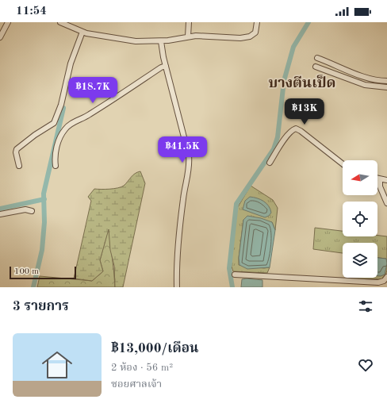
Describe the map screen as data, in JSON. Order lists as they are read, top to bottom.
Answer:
{
  "districts": ["บางตีนเป็ด"],
  "scale_bar": "100 m",
  "north": "left",
  "page": {
    "status": "11:54",
    "price": ["฿18.7K", "฿13K", "฿41.5K"],
    "scale": "100 m",
    "heading": "3 รายการ",
    "list": [
      {
        "name": "฿13,000/เดือน",
        "note": "2 ห้อง · 56 m² · ซอยศาลเจ้า"
      }
    ]
  }
}
